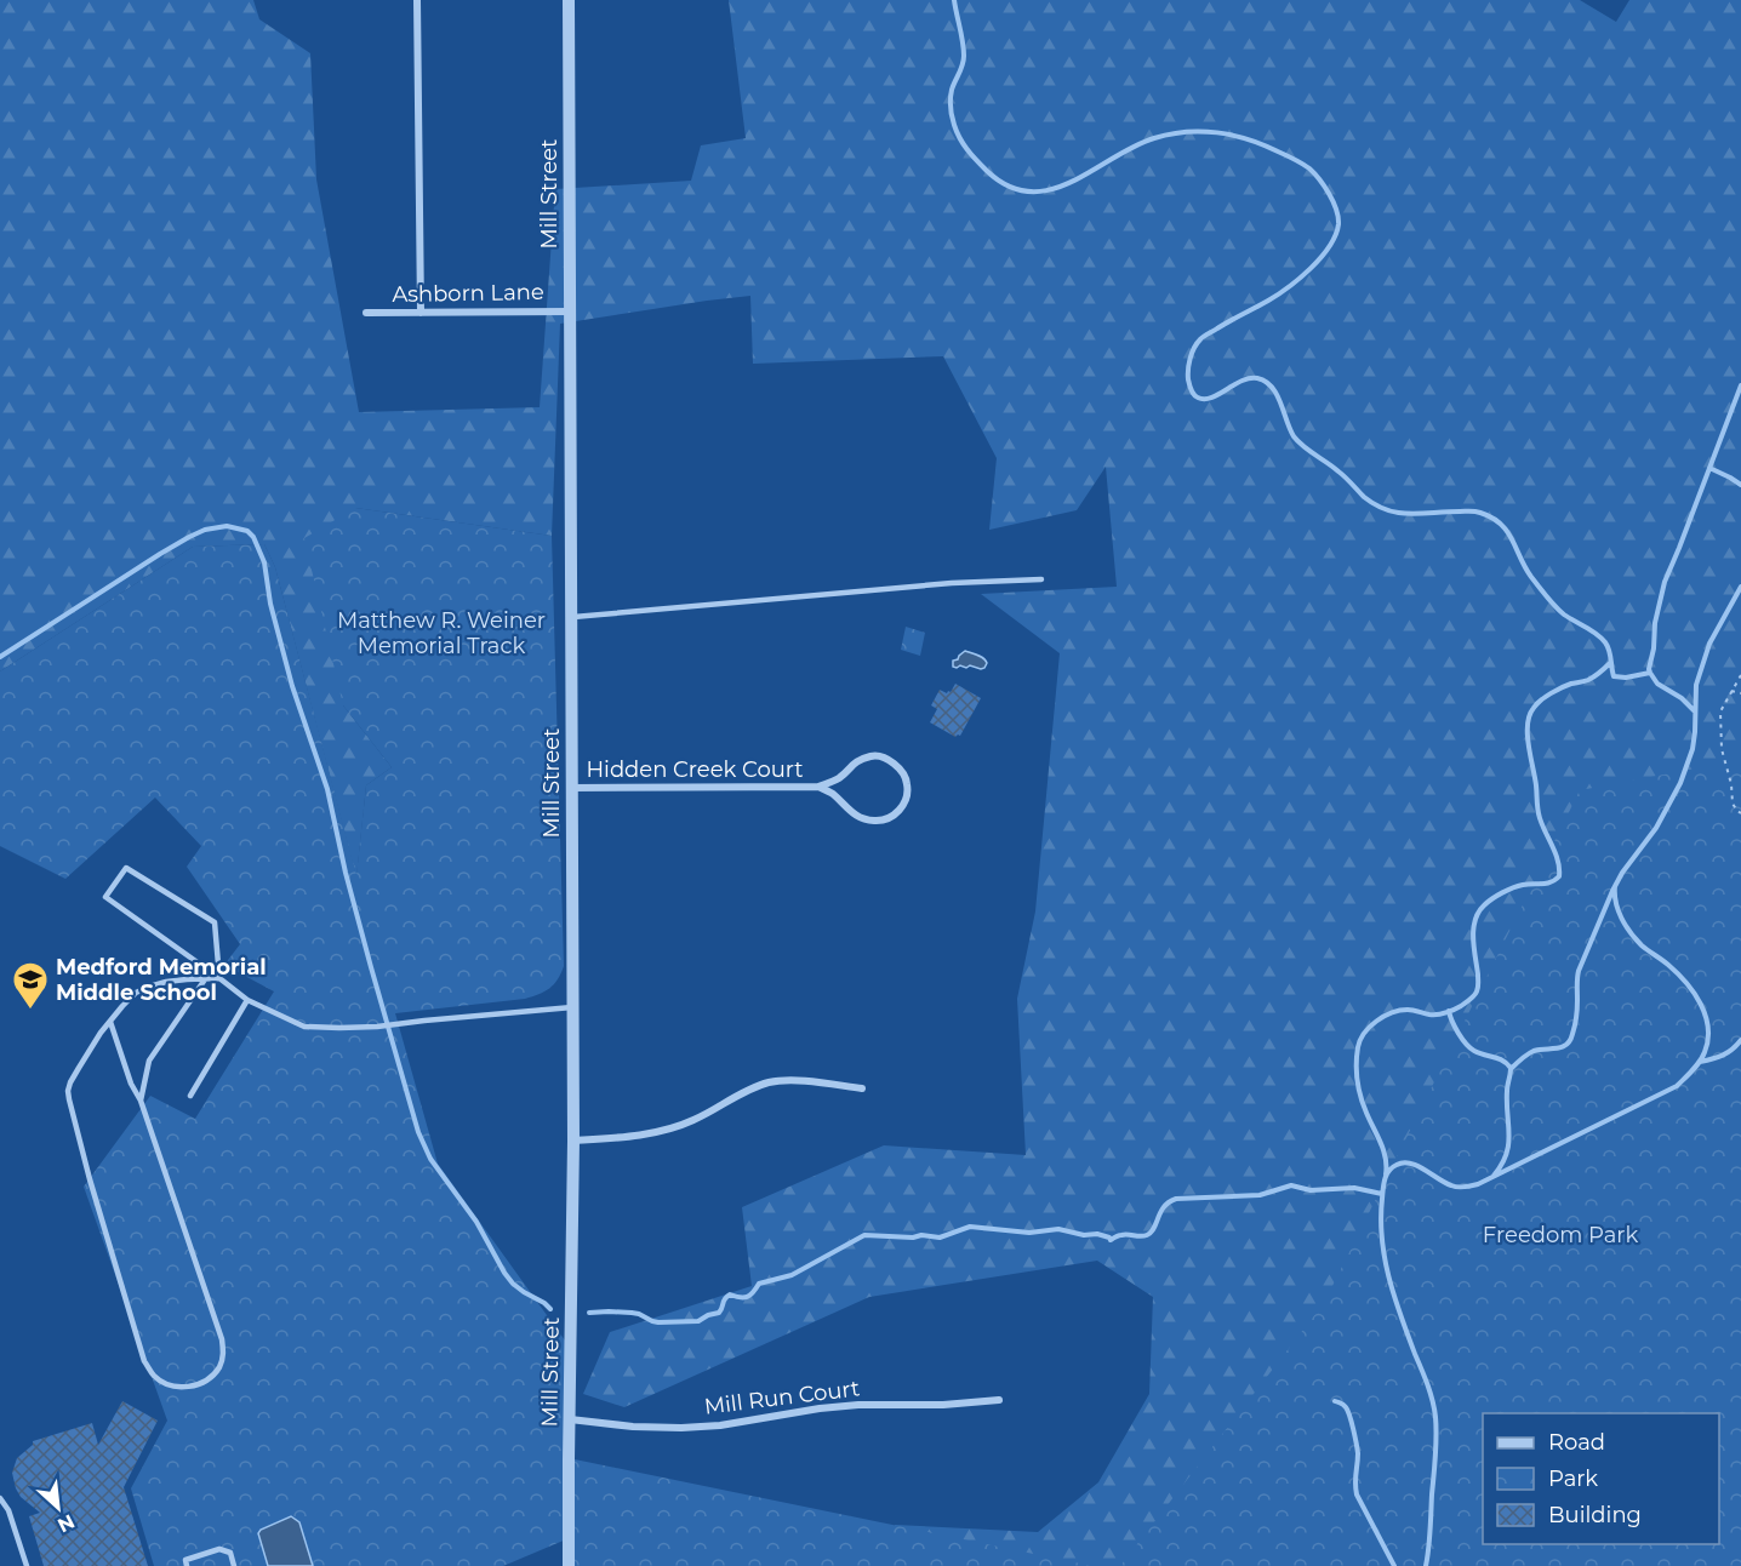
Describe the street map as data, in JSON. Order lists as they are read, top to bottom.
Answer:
{
  "streets": {
    "street": [
      "Mill Street",
      "Ashborn Lane",
      "Hidden Creek Court",
      "Mill Run Court"
    ]
  },
  "crossings": [
    ["Mill Street", "Ashborn Lane"],
    ["Mill Street", "Hidden Creek Court"],
    ["Mill Street", "Mill Run Court"]
  ],
  "parks": ["Matthew R. Weiner Memorial Track", "Freedom Park"],
  "places": {
    "school or university": ["Medford Memorial Middle School"]
  },
  "legend": ["Road", "Park", "Building"],
  "north": "bottom right"
}
